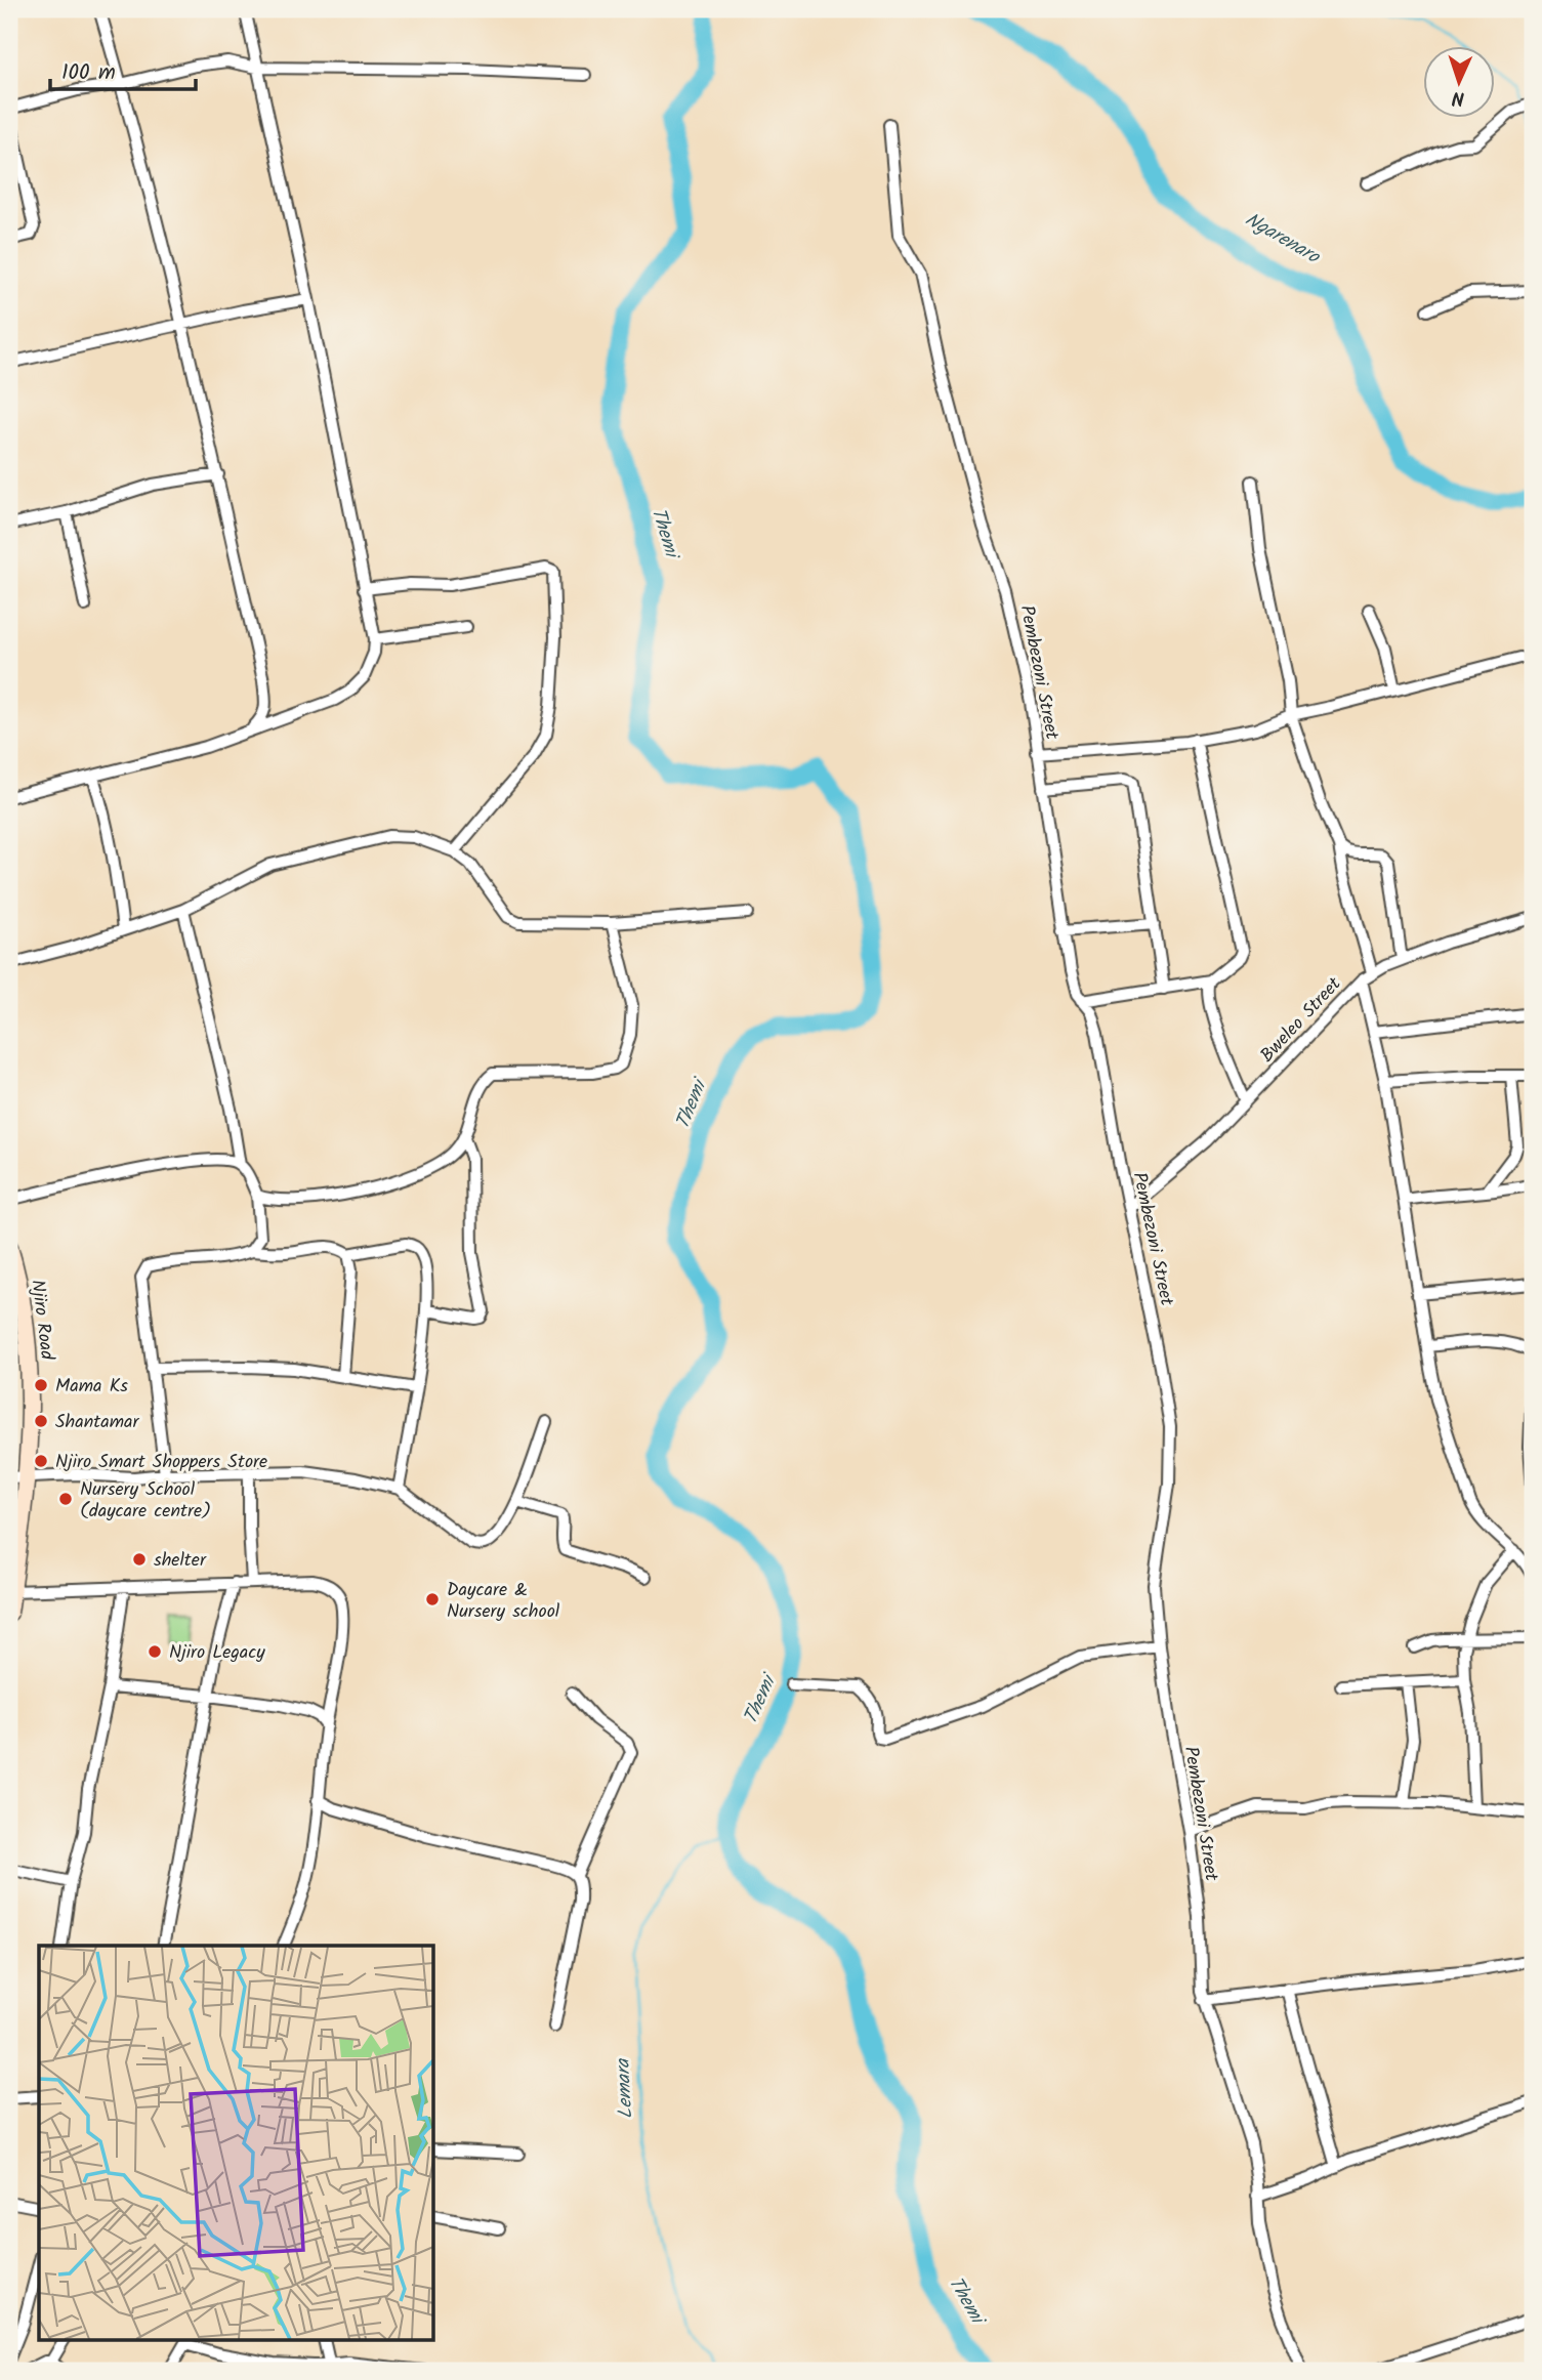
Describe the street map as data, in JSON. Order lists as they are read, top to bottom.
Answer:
{
  "streets": {
    "street": ["Pembezoni Street", "Bweleo Street", "Njiro Road"]
  },
  "crossings": [
    ["Pembezoni Street", "Bweleo Street"]
  ],
  "water": ["Ngarenaro", "Themi", "Lemara"],
  "places": [
    "Mama Ks",
    "Shantamar",
    "Njiro Smart Shoppers Store",
    "Nursery School (daycare centre)",
    "shelter",
    "Daycare & Nursery school",
    "Njiro Legacy"
  ],
  "scale_bar": "100 m",
  "north": "bottom"
}
